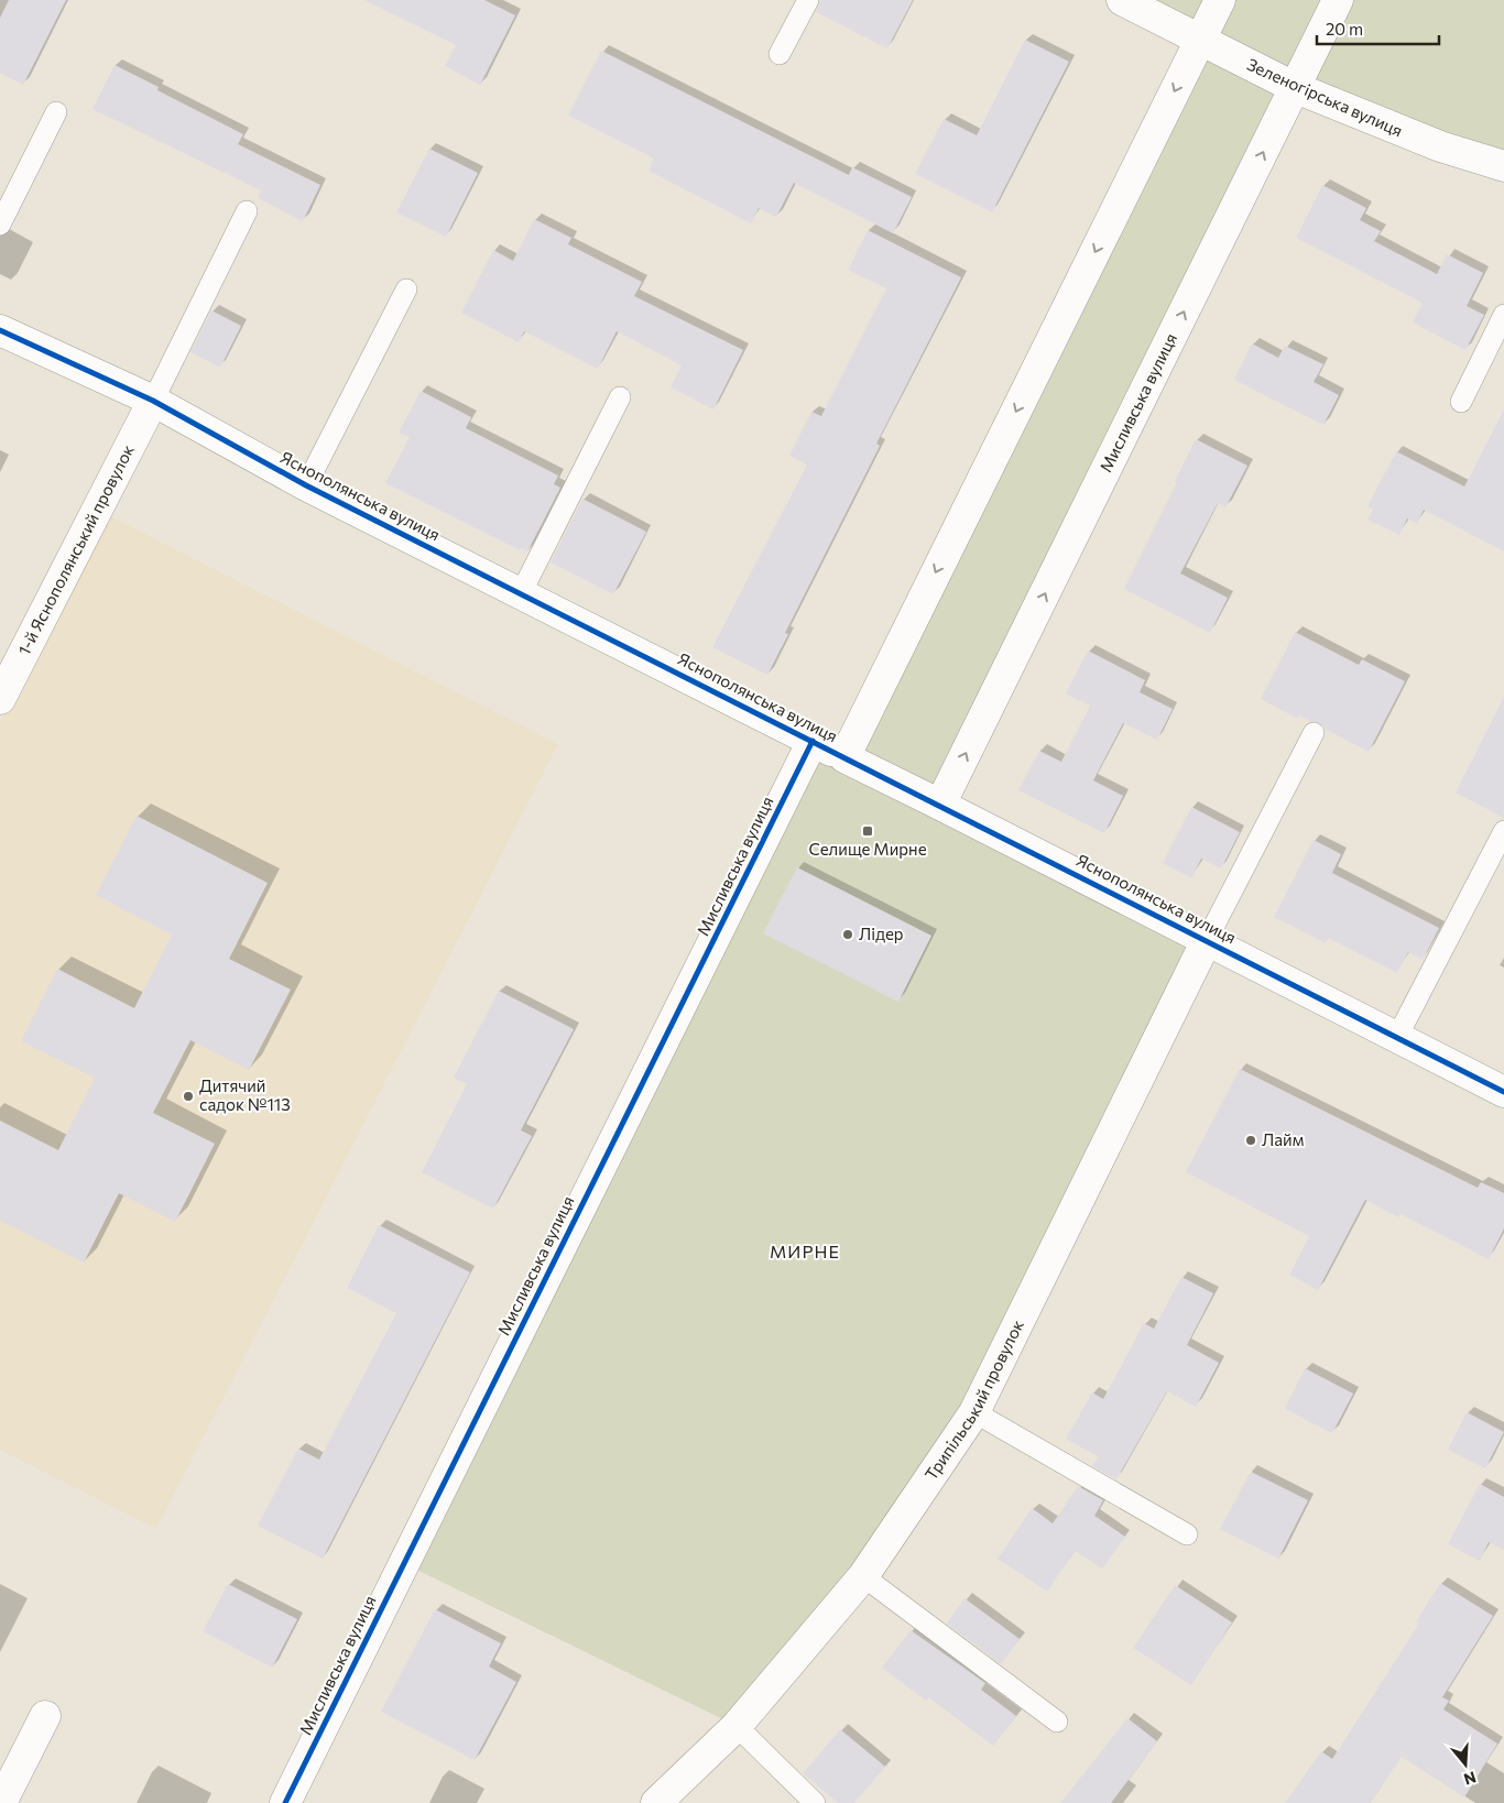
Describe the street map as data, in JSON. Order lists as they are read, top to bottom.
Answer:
{
  "streets": {
    "street": [
      "Зеленогірська вулиця",
      "Мисливська вулиця",
      "Яснополянська вулиця",
      "1-й Яснополянський провулок",
      "Трипільський провулок"
    ]
  },
  "crossings": [
    ["Зеленогірська вулиця", "Мисливська вулиця"],
    ["Мисливська вулиця", "Яснополянська вулиця"],
    ["Яснополянська вулиця", "1-й Яснополянський провулок"],
    ["Яснополянська вулиця", "Трипільський провулок"]
  ],
  "districts": ["МИРНЕ"],
  "places": {
    "transit": ["Селище Мирне"],
    "other": ["Лідер", "Дитячий садок №113", "Лайм"]
  },
  "scale_bar": "20 m",
  "north": "bottom"
}
